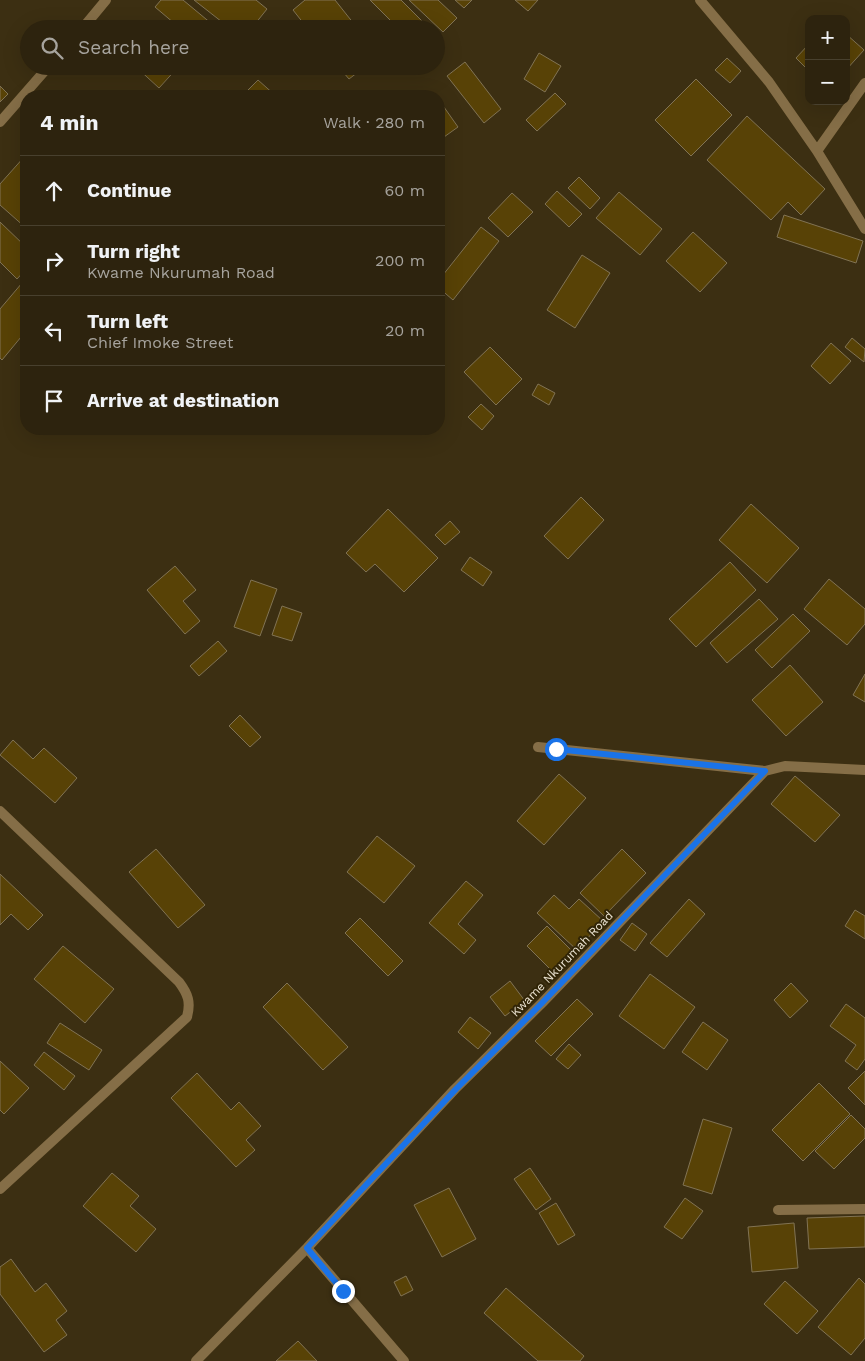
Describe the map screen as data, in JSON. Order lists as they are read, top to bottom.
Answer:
{
  "streets": {
    "street": ["Kwame Nkurumah Road"]
  },
  "page": {
    "map_buttons": ["+", "−"],
    "search": "Search here",
    "heading": ["4 min", "Walk · 280 m"],
    "list": [
      ["Continue", "60 m"],
      ["Turn right", "Kwame Nkurumah Road", "200 m"],
      ["Turn left", "Chief Imoke Street", "20 m"],
      "Arrive at destination"
    ]
  }
}
